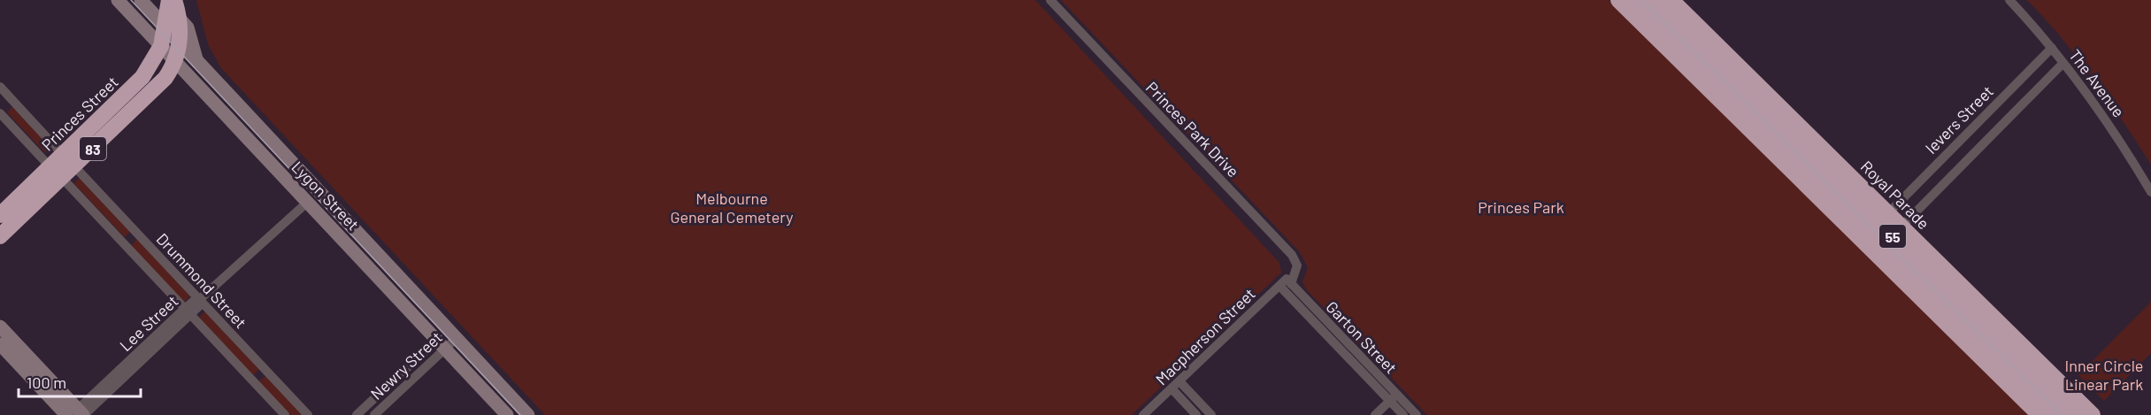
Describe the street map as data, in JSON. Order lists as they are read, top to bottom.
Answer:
{
  "streets": {
    "highway": [
      "Princes Street",
      "83",
      "Royal Parade",
      "55"
    ],
    "street": [
      "The Avenue",
      "Ievers Street",
      "Princes Park Drive",
      "Lygon Street",
      "Drummond Street",
      "Lee Street",
      "Macpherson Street",
      "Garton Street",
      "Newry Street"
    ]
  },
  "crossings": [
    ["The Avenue", "Ievers Street"],
    ["Princes Street", "83"],
    ["Princes Street", "Lygon Street"],
    ["Princes Street", "Drummond Street"],
    ["Ievers Street", "Royal Parade"],
    ["Princes Park Drive", "Macpherson Street"],
    ["Princes Park Drive", "Garton Street"],
    ["83", "Lygon Street"],
    ["Lygon Street", "Lee Street"],
    ["Lygon Street", "Newry Street"],
    ["Drummond Street", "Lee Street"],
    ["Macpherson Street", "Garton Street"]
  ],
  "parks": ["Melbourne General Cemetery", "Princes Park", "Inner Circle Linear Park"],
  "scale_bar": "100 m"
}
